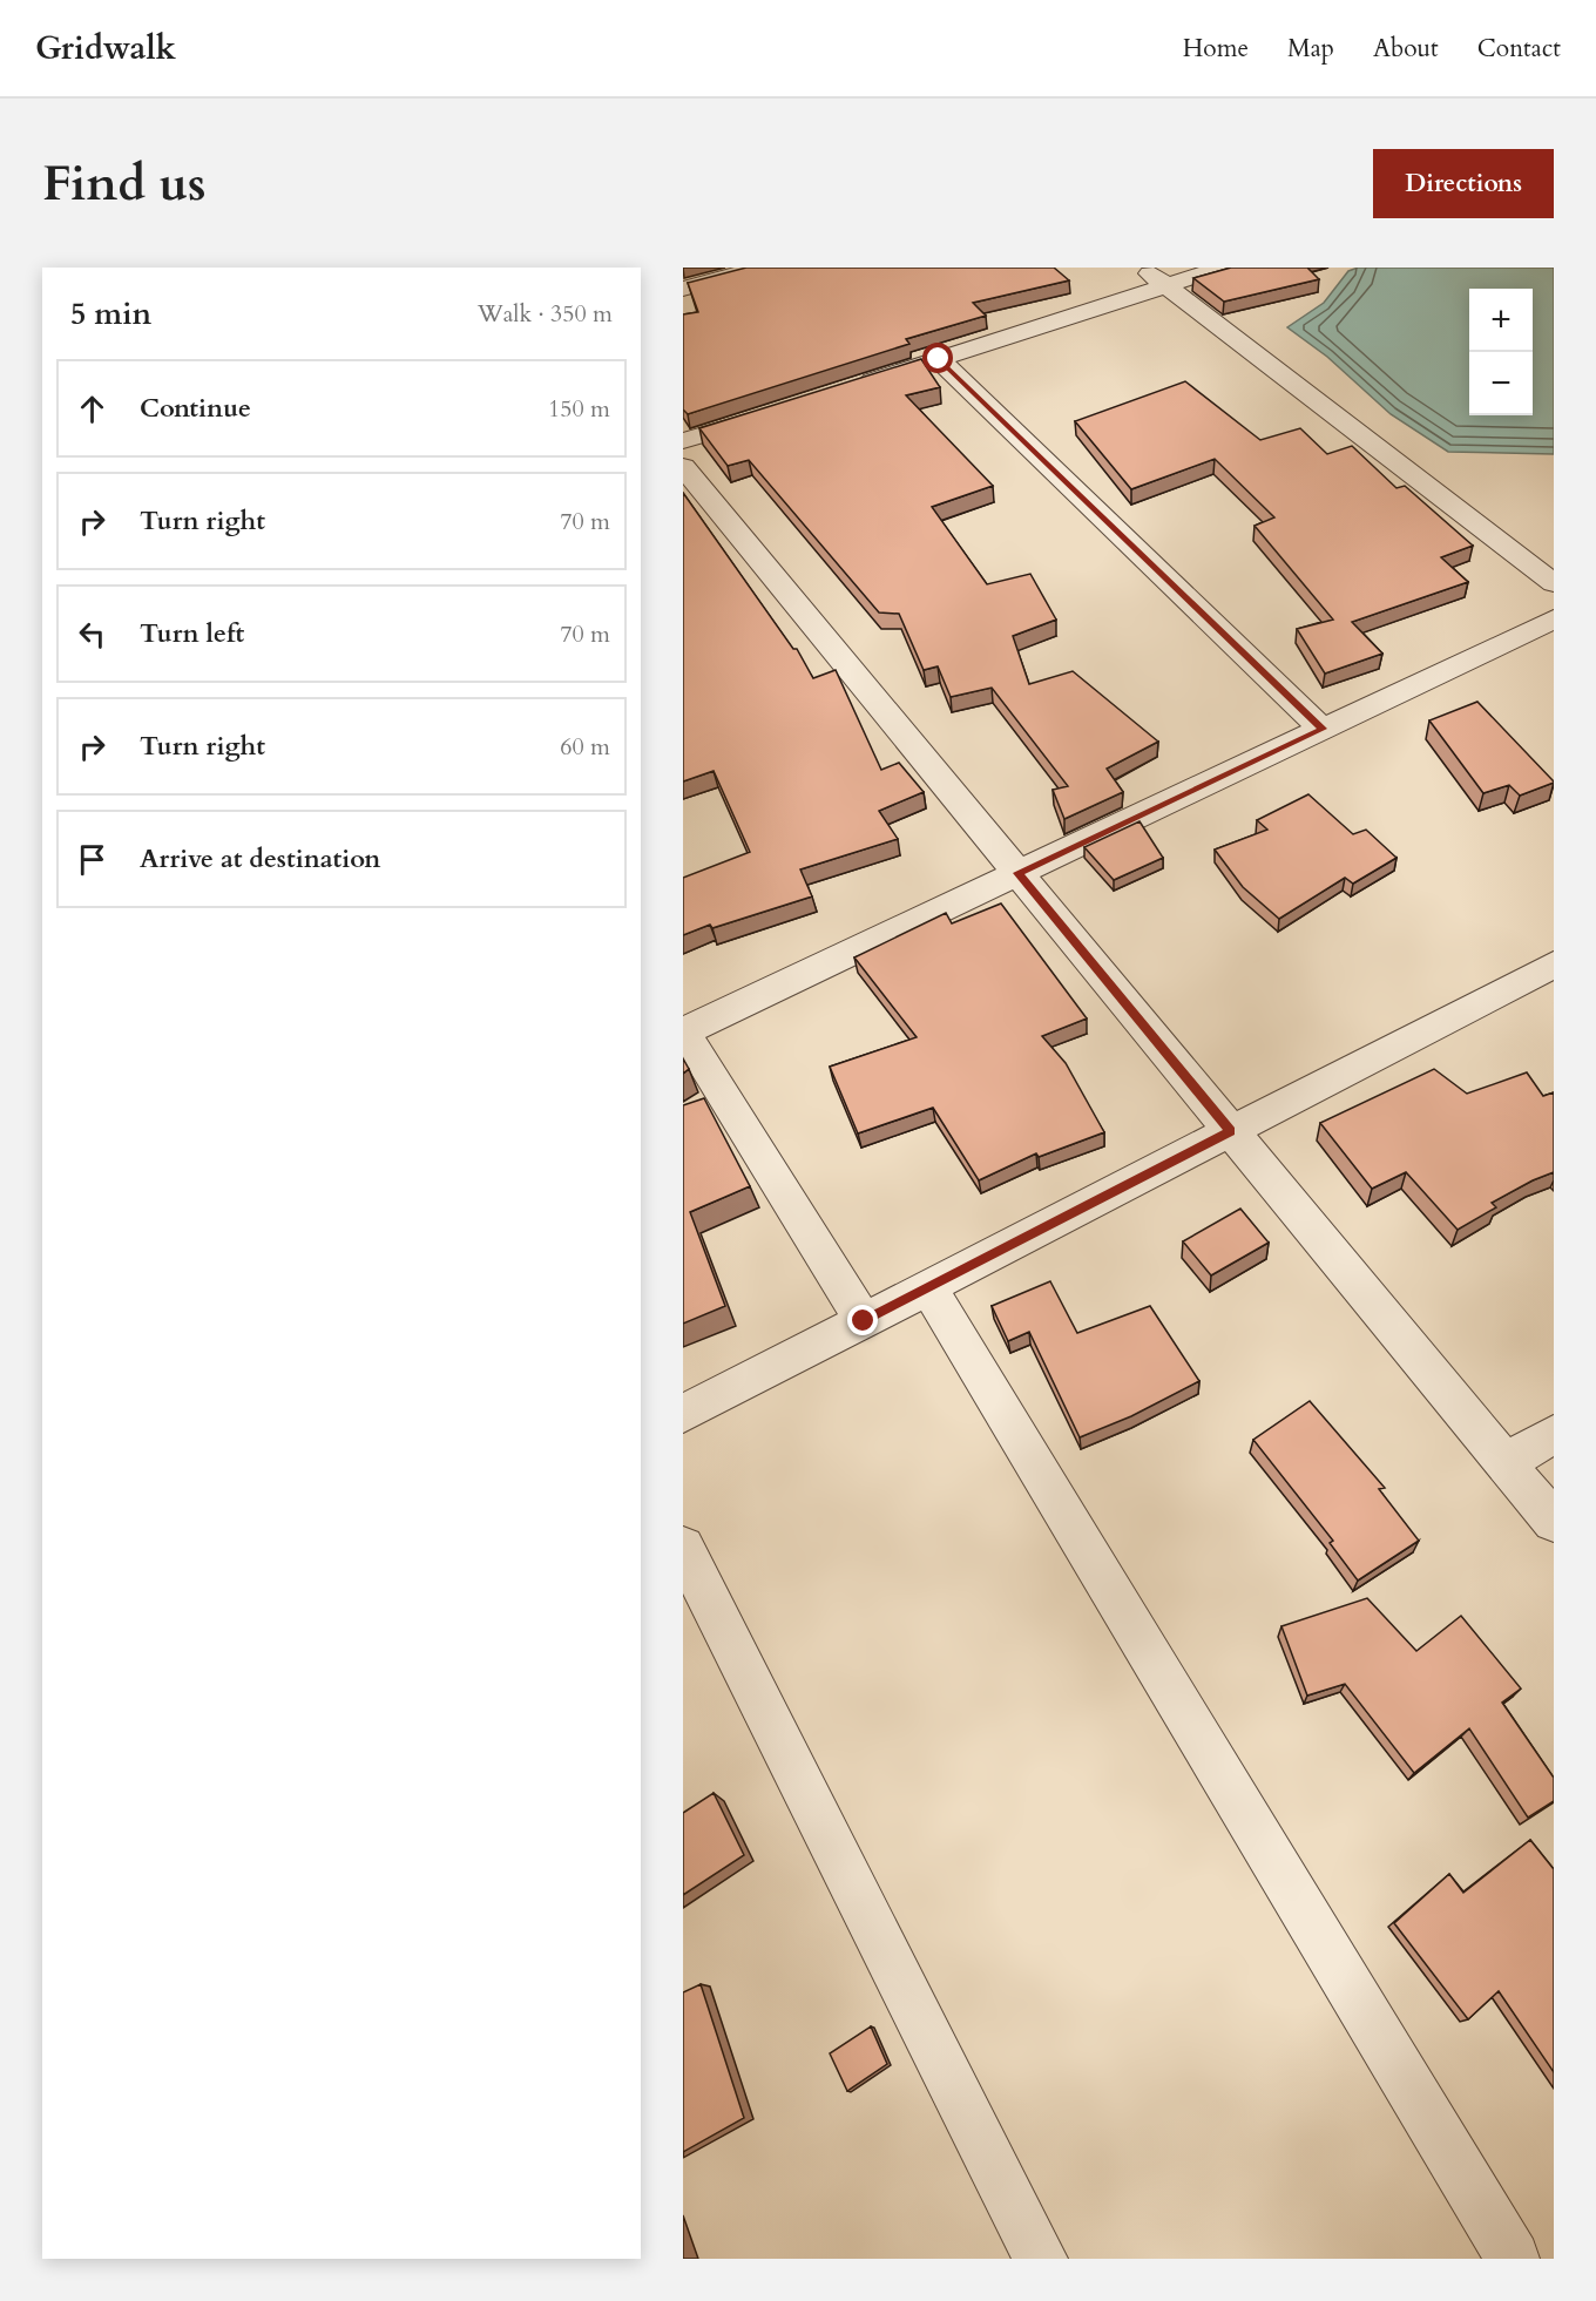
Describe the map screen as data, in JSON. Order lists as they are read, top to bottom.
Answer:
{
  "page": {
    "header": "Gridwalk",
    "nav": [
      "Home",
      "Map",
      "About",
      "Contact"
    ],
    "buttons": "Directions",
    "title": "Find us",
    "heading": ["5 min", "Walk · 350 m"],
    "map_buttons": ["+", "−"],
    "list": [
      ["Continue", "150 m"],
      ["Turn right", "70 m"],
      ["Turn left", "70 m"],
      ["Turn right", "60 m"],
      "Arrive at destination"
    ]
  }
}
